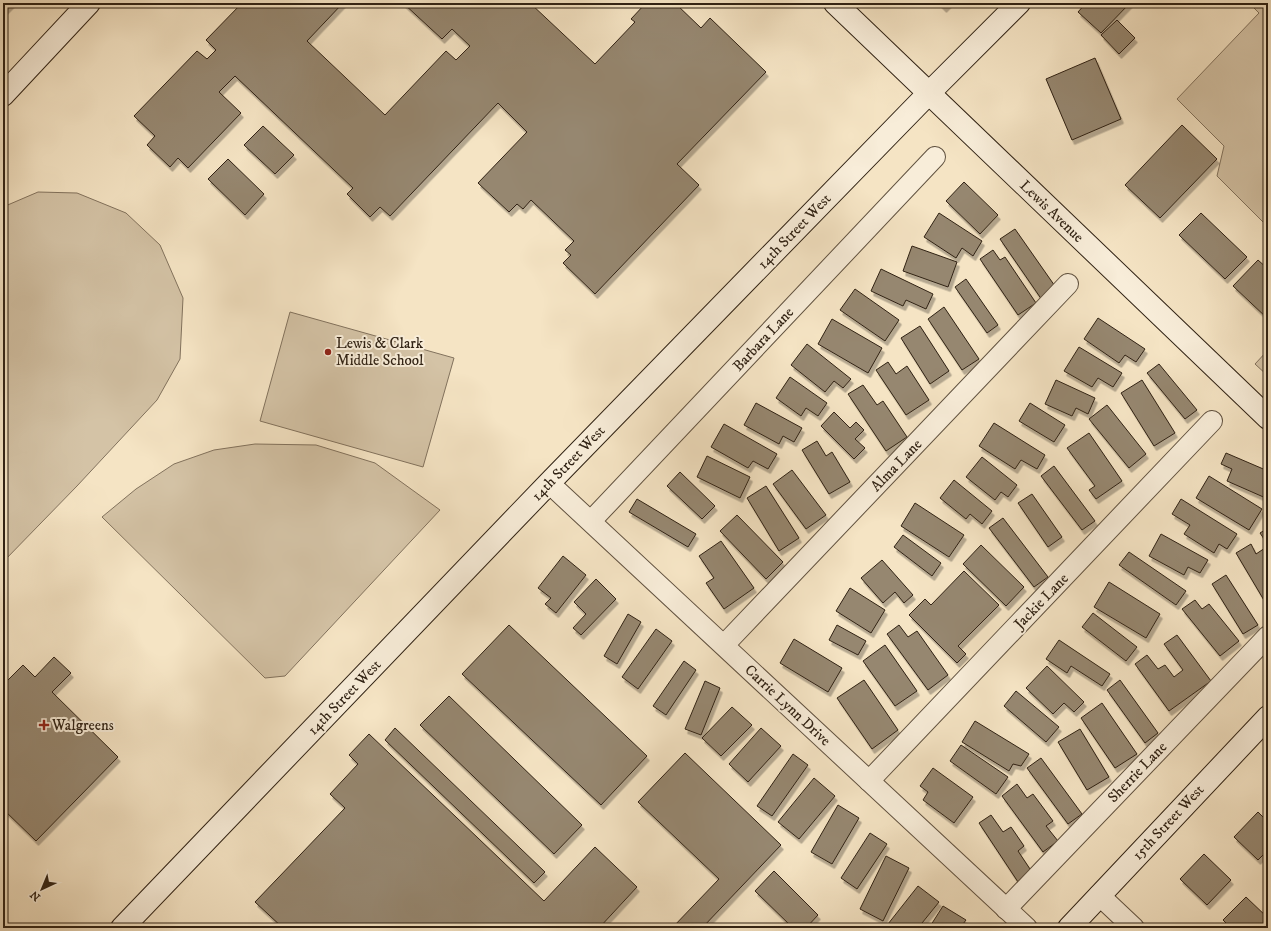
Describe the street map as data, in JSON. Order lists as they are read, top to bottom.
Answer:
{
  "streets": {
    "street": [
      "Lewis Avenue",
      "14th Street West",
      "Barbara Lane",
      "Alma Lane",
      "Jackie Lane",
      "Carrie Lynn Drive",
      "Sherrie Lane",
      "15th Street West"
    ]
  },
  "crossings": [
    ["Lewis Avenue", "14th Street West"],
    ["14th Street West", "Carrie Lynn Drive"],
    ["Barbara Lane", "Carrie Lynn Drive"],
    ["Alma Lane", "Carrie Lynn Drive"],
    ["Jackie Lane", "Carrie Lynn Drive"],
    ["Carrie Lynn Drive", "Sherrie Lane"]
  ],
  "places": {
    "other": ["Lewis & Clark Middle School"],
    "health": ["Walgreens"]
  },
  "north": "bottom left"
}
